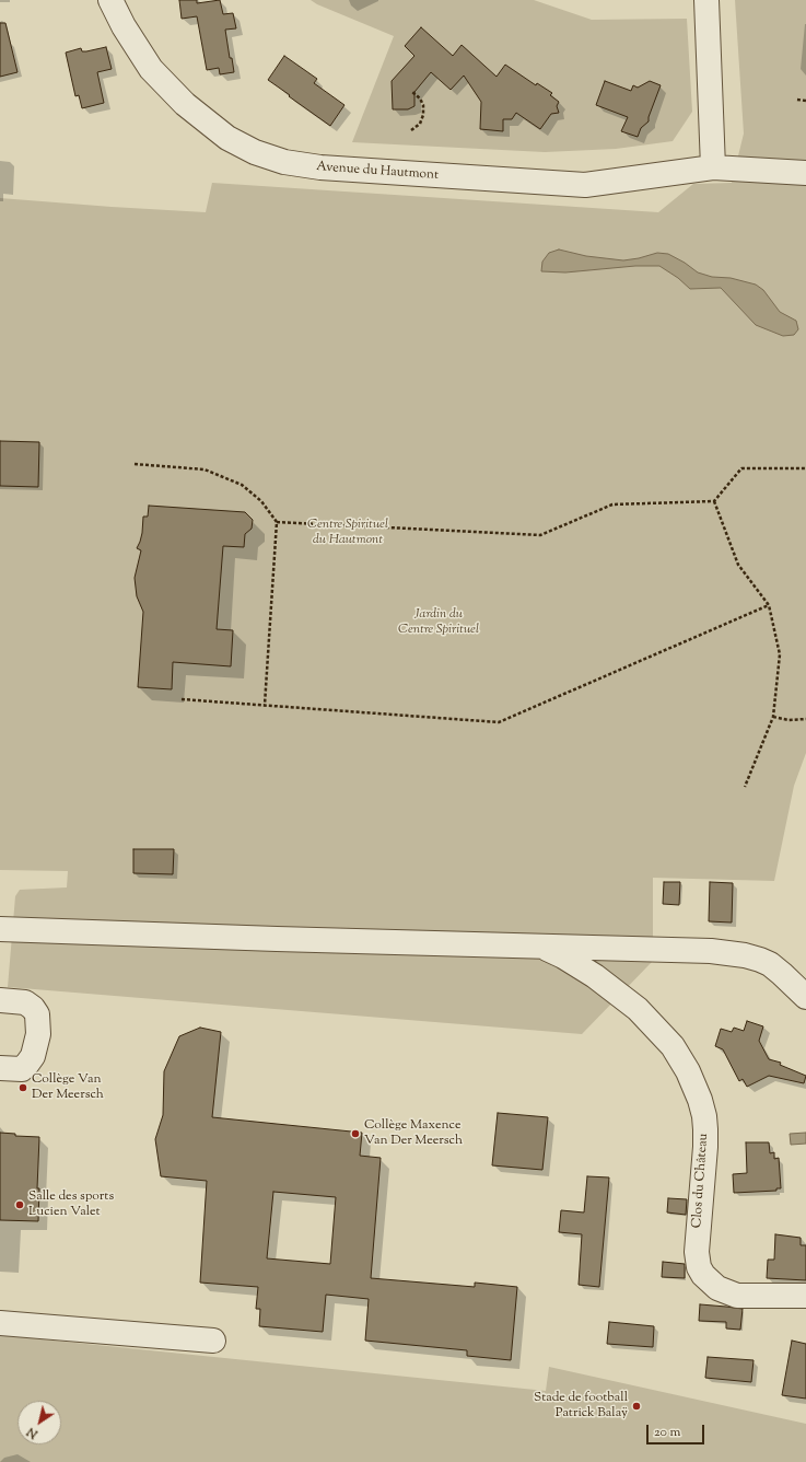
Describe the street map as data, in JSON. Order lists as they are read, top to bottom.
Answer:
{
  "streets": {
    "street": ["Avenue du Hautmont", "Clos du Château"]
  },
  "parks": ["Centre Spirituel du Hautmont", "Jardin du Centre Spirituel"],
  "places": [
    "Collège Van Der Meersch",
    "Collège Maxence Van Der Meersch",
    "Salle des sports Lucien Valet",
    "Stade de football Patrick Balaÿ"
  ],
  "scale_bar": "20 m",
  "north": "bottom left"
}
